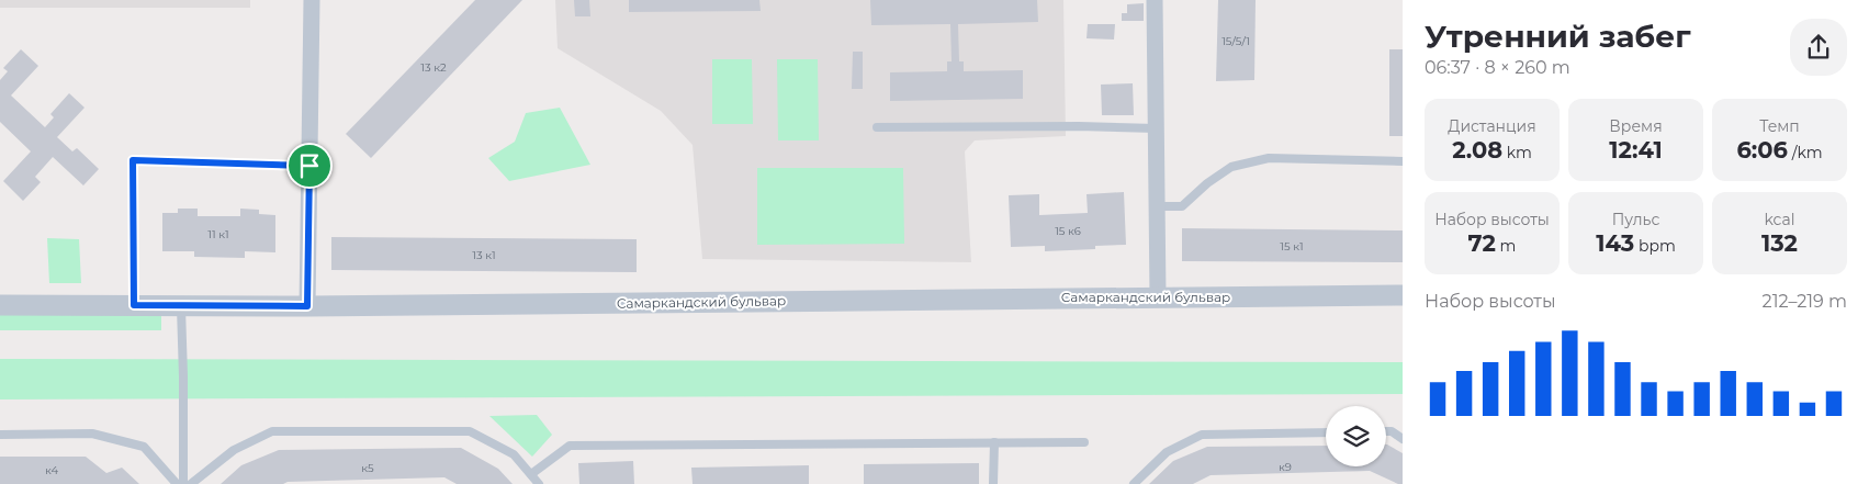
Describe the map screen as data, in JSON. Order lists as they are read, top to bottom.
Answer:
{
  "streets": {
    "street": ["Самаркандский бульвар"]
  },
  "house_numbers": [
    "15/5/1",
    "13 к2",
    "15 к6",
    "11 к1",
    "15 к1",
    "13 к1",
    "к9",
    "к5",
    "к4"
  ],
  "page": {
    "heading": ["Утренний забег", "06:37 · 8 × 260 m"],
    "stats": [
      ["Дистанция", "2.08 km"],
      ["Время", "12:41"],
      ["Темп", "6:06 /km"],
      ["Набор высоты", "72 m"],
      ["Пульс", "143 bpm"],
      ["kcal", "132"]
    ],
    "chart": ["Набор высоты", "212–219 m"]
  }
}
